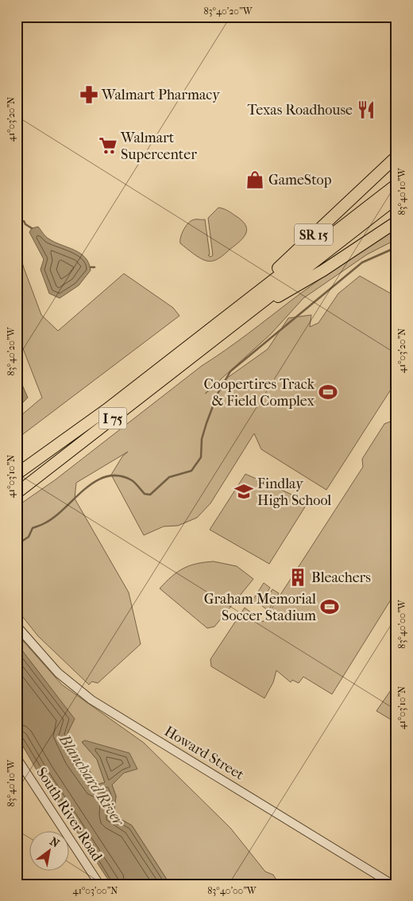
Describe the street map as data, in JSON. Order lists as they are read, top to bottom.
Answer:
{
  "streets": {
    "highway": ["SR 15", "I 75"],
    "street": ["Howard Street", "South River Road"]
  },
  "crossings": [
    ["SR 15", "I 75"]
  ],
  "water": ["Blanchard River"],
  "places": {
    "pharmacy": ["Walmart Pharmacy"],
    "restaurant": ["Texas Roadhouse"],
    "supermarket": ["Walmart Supercenter"],
    "shop": ["GameStop"],
    "sports": ["Coopertires Track & Field Complex", "Graham Memorial Soccer Stadium"],
    "school or university": ["Findlay High School"],
    "building": ["Bleachers"]
  },
  "north": "top right",
  "coordinates": [
    "83°40'20\"W",
    "41°03'20\"N",
    "83°40'10\"W",
    "41°03'10\"N",
    "83°40'00\"W",
    "41°03'00\"N"
  ]
}
